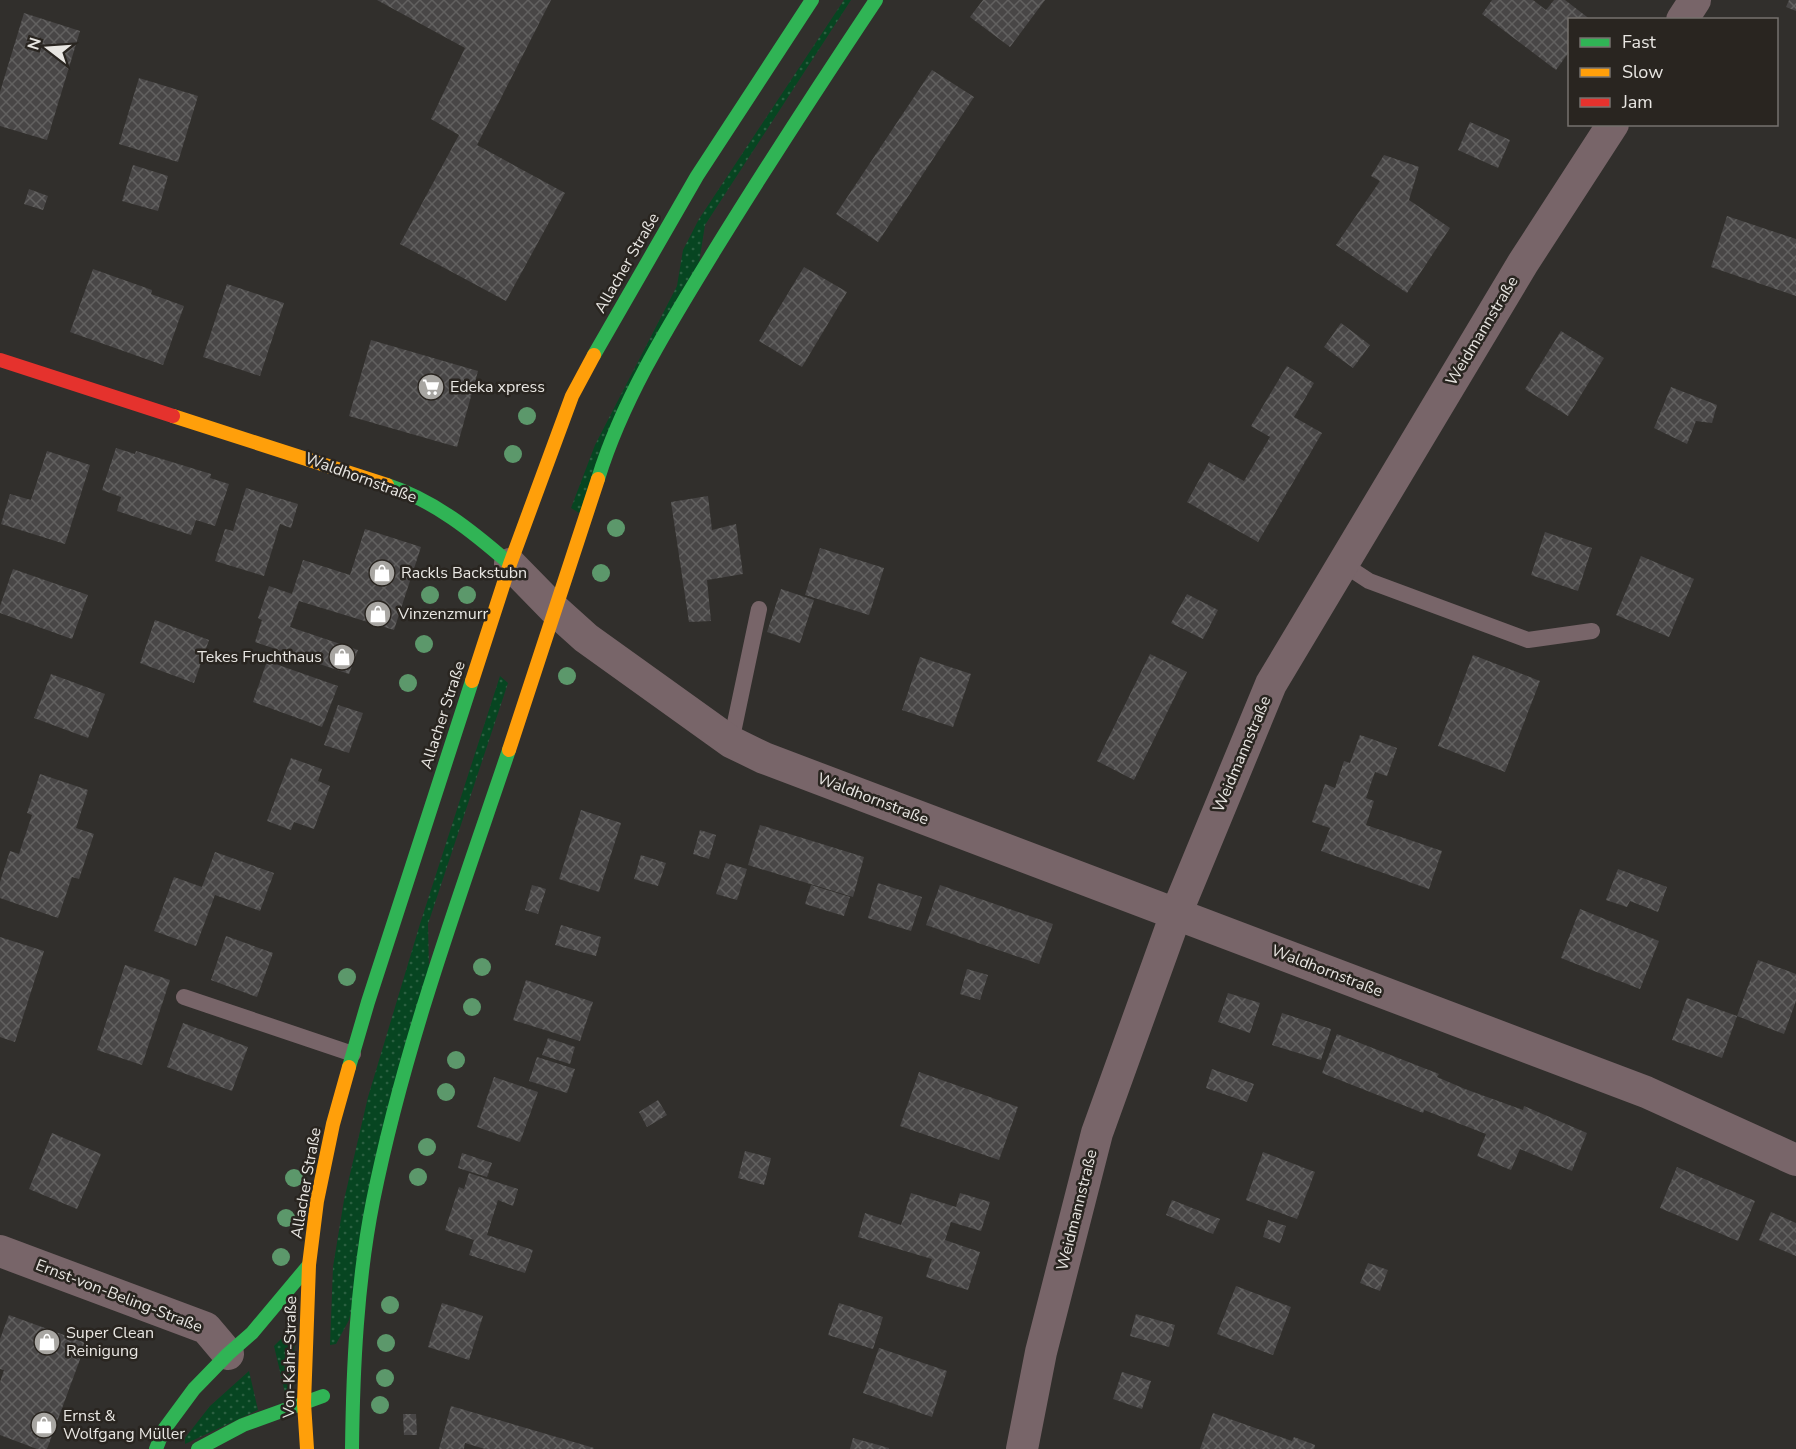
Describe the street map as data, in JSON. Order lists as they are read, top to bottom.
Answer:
{
  "streets": {
    "main road": ["Allacher Straße", "Waldhornstraße", "Von-Kahr-Straße"],
    "street": ["Weidmannstraße", "Ernst-von-Beling-Straße"]
  },
  "crossings": [
    ["Allacher Straße", "Waldhornstraße"],
    ["Allacher Straße", "Von-Kahr-Straße"],
    ["Weidmannstraße", "Waldhornstraße"]
  ],
  "places": {
    "supermarket": ["Edeka xpress"],
    "shop": [
      "Rackls Backstubn",
      "Vinzenzmurr",
      "Tekes Fruchthaus",
      "Super Clean Reinigung",
      "Ernst & Wolfgang Müller"
    ]
  },
  "legend": ["Fast", "Slow", "Jam"],
  "north": "left"
}
